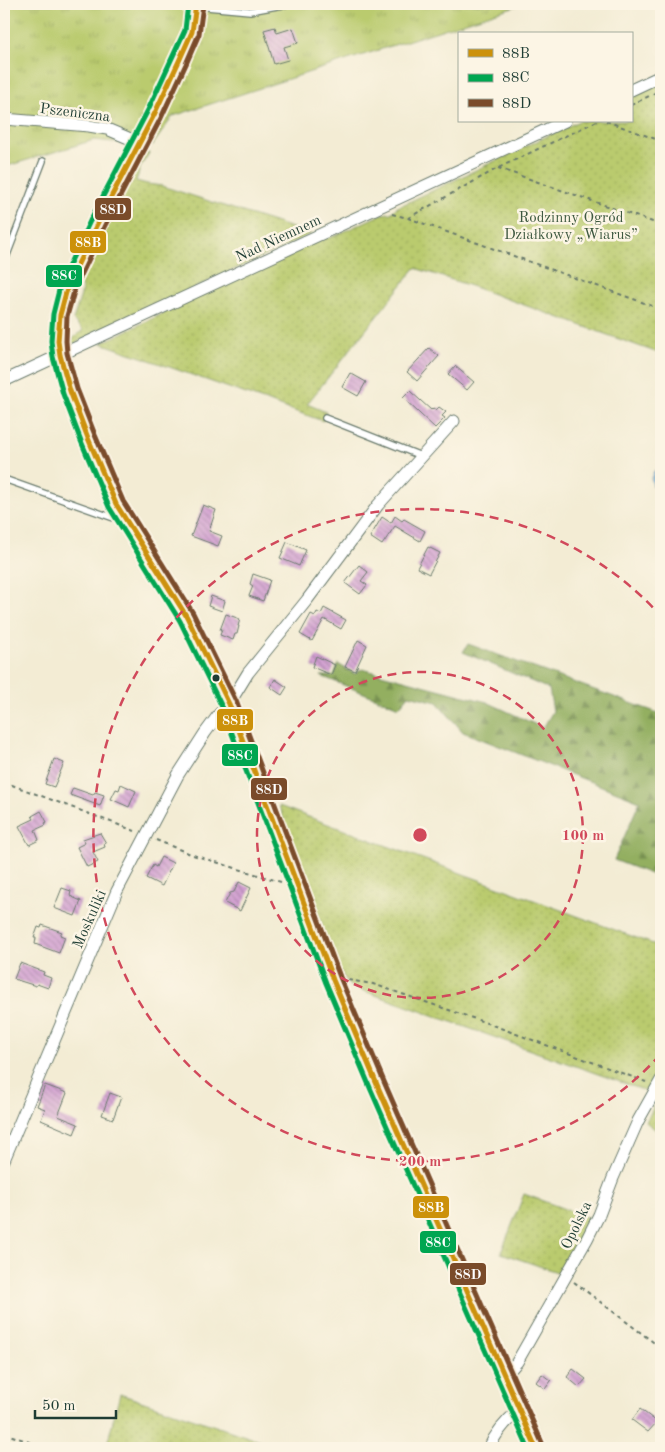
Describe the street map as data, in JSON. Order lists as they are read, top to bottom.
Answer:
{
  "streets": {
    "street": [
      "Pszeniczna",
      "Nad Niemnem",
      "Moskuliki",
      "Opolska"
    ]
  },
  "parks": ["Rodzinny Ogród Działkowy „Wiarus”"],
  "lines": ["transit line 88B", "transit line 88C", "transit line 88D"],
  "legend": ["88B", "88C", "88D"],
  "scale_bar": "50 m",
  "rings": ["100 m", "200 m"]
}
